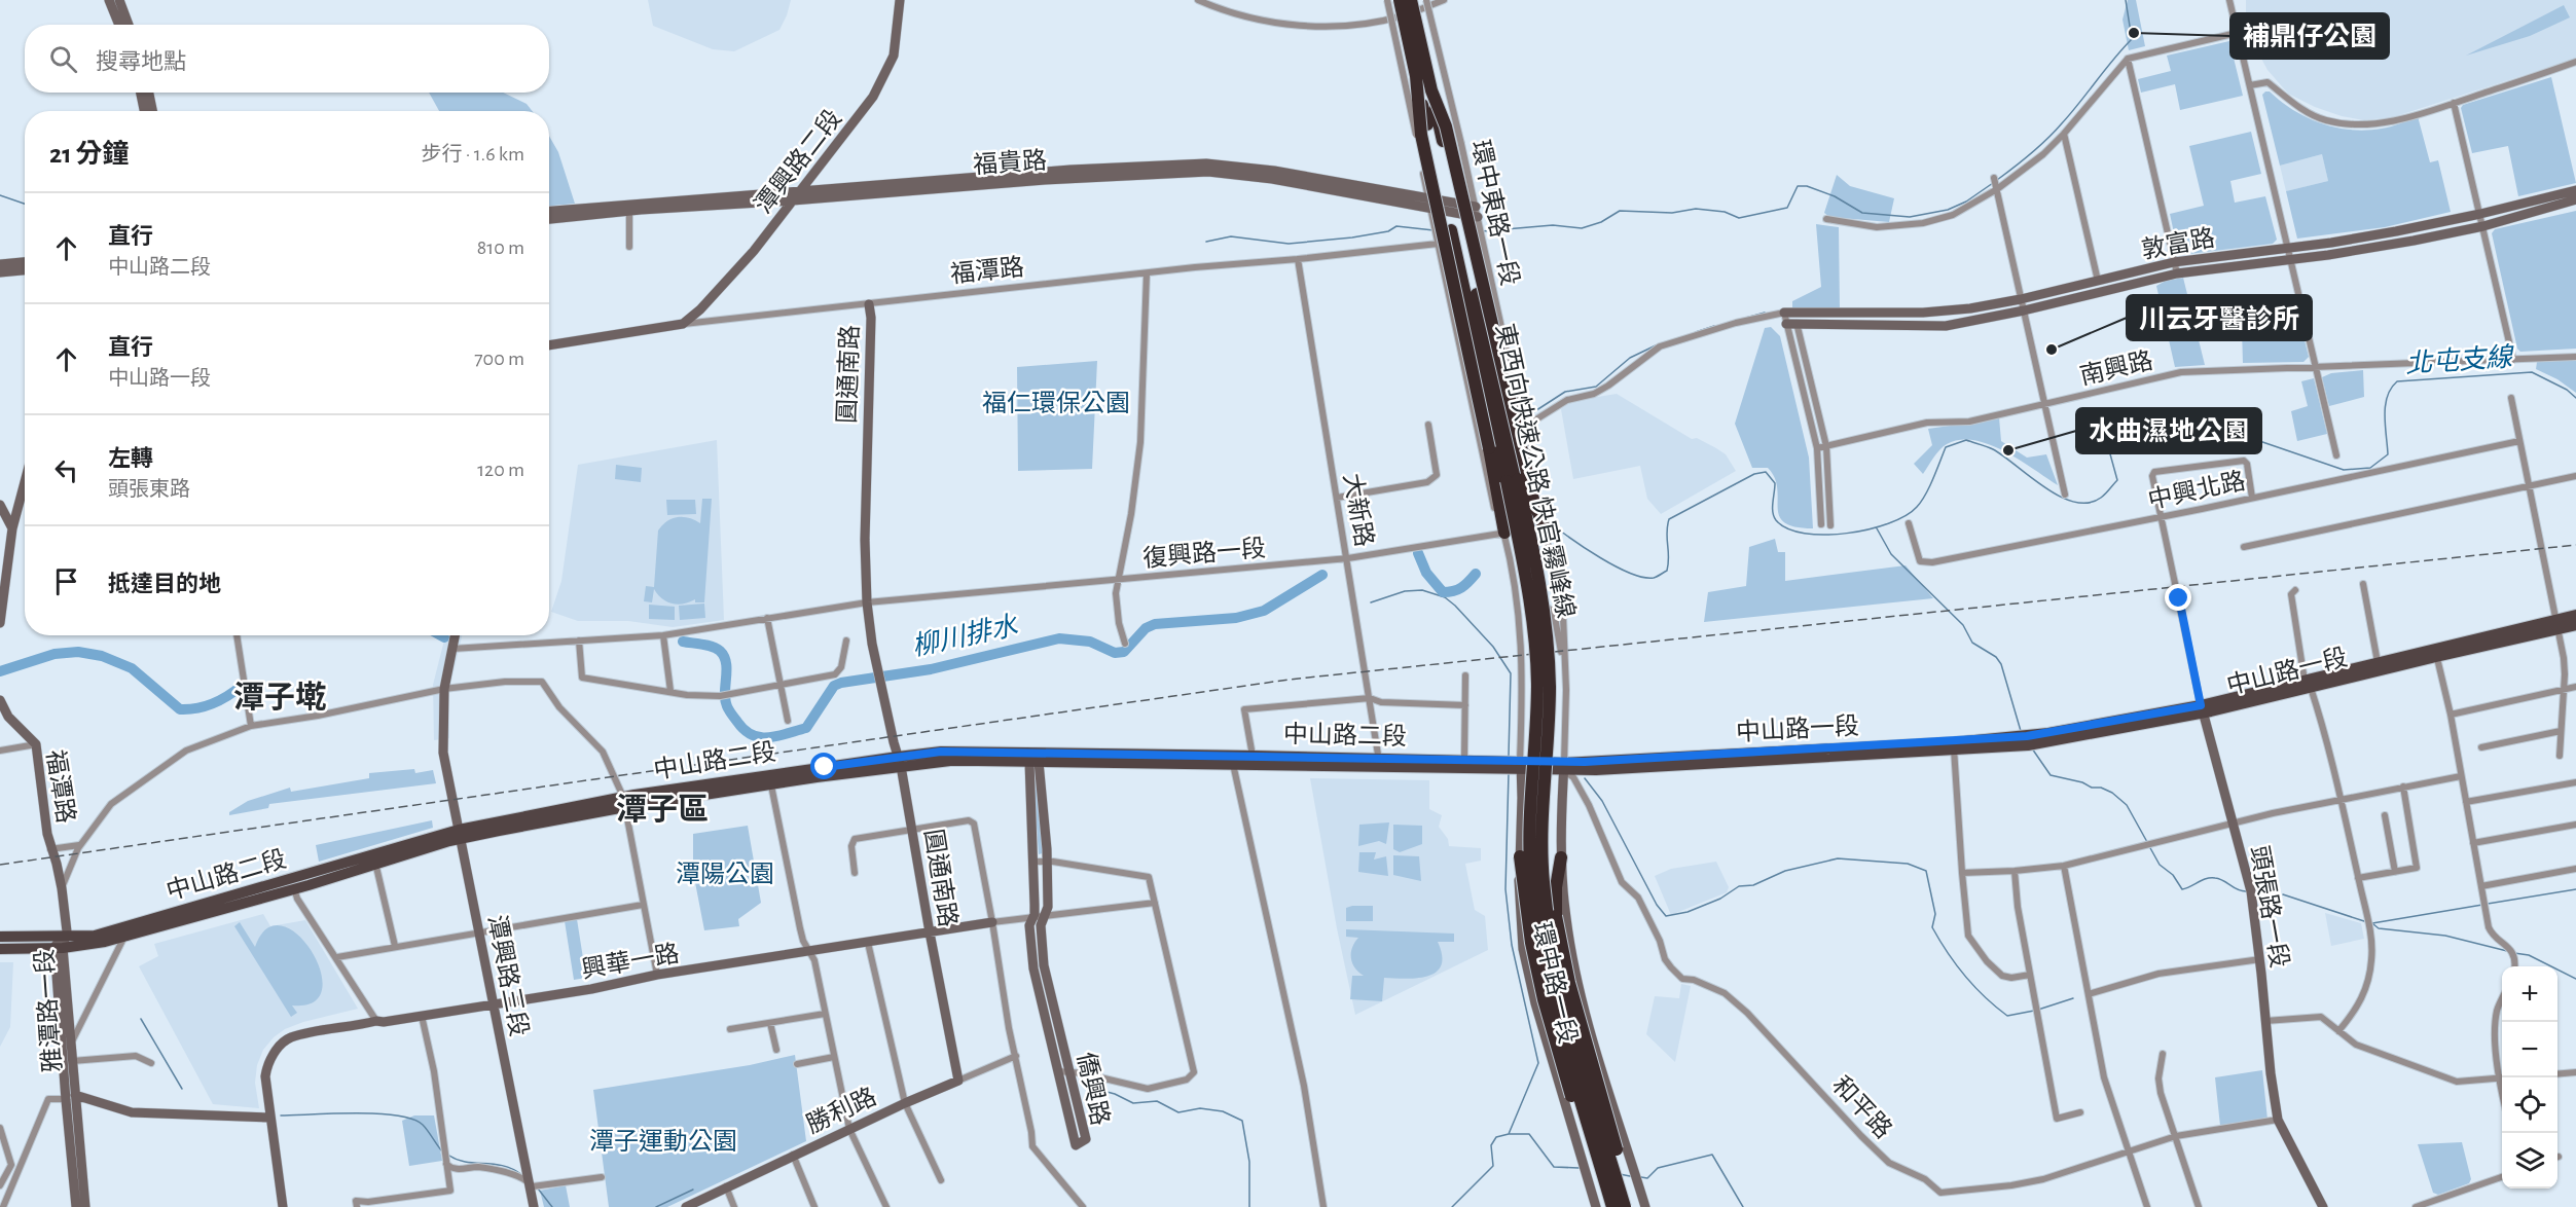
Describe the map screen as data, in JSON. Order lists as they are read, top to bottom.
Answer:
{
  "streets": {
    "highway": ["東西向快速公路 快官霧峰線"],
    "main road": ["中山路一段", "中山路二段"],
    "street": [
      "潭興路二段",
      "福貴路",
      "環中東路一段",
      "敦富路",
      "福潭路",
      "南興路",
      "圓通南路",
      "中興北路",
      "大新路",
      "復興路一段",
      "頭張路一段",
      "興華一路",
      "潭興路三段",
      "環中路一段",
      "雅潭路一段",
      "僑興路",
      "和平路",
      "勝利路"
    ]
  },
  "crossings": [
    ["潭興路二段", "福貴路"],
    ["潭興路二段", "福潭路"],
    ["福貴路", "環中東路一段"],
    ["環中東路一段", "復興路一段"],
    ["環中東路一段", "中山路一段"],
    ["環中東路一段", "中山路二段"],
    ["環中東路一段", "環中路一段"],
    ["環中東路一段", "和平路"],
    ["福潭路", "圓通南路"],
    ["福潭路", "大新路"],
    ["福潭路", "中山路二段"],
    ["福潭路", "雅潭路一段"],
    ["圓通南路", "復興路一段"],
    ["圓通南路", "中山路二段"],
    ["圓通南路", "興華一路"],
    ["圓通南路", "勝利路"],
    ["大新路", "復興路一段"],
    ["大新路", "中山路二段"],
    ["中山路一段", "中山路二段"],
    ["中山路一段", "頭張路一段"],
    ["中山路一段", "環中路一段"],
    ["中山路一段", "和平路"],
    ["中山路二段", "潭興路三段"],
    ["中山路二段", "環中路一段"],
    ["中山路二段", "雅潭路一段"],
    ["中山路二段", "僑興路"],
    ["中山路二段", "和平路"],
    ["頭張路一段", "和平路"],
    ["興華一路", "潭興路三段"],
    ["興華一路", "僑興路"],
    ["環中路一段", "和平路"]
  ],
  "districts": ["潭子墘", "潭子區"],
  "water": ["北屯支線", "柳川排水"],
  "parks": ["福仁環保公園", "潭陽公園", "潭子運動公園"],
  "places": ["補鼎仔公園", "川云牙醫診所", "水曲濕地公園"],
  "page": {
    "search": "搜尋地點",
    "heading": ["21 分鐘", "步行 · 1.6 km"],
    "list": [
      ["直行", "中山路二段", "810 m"],
      ["直行", "中山路一段", "700 m"],
      ["左轉", "頭張東路", "120 m"],
      "抵達目的地"
    ],
    "map_buttons": ["+", "−"]
  }
}
